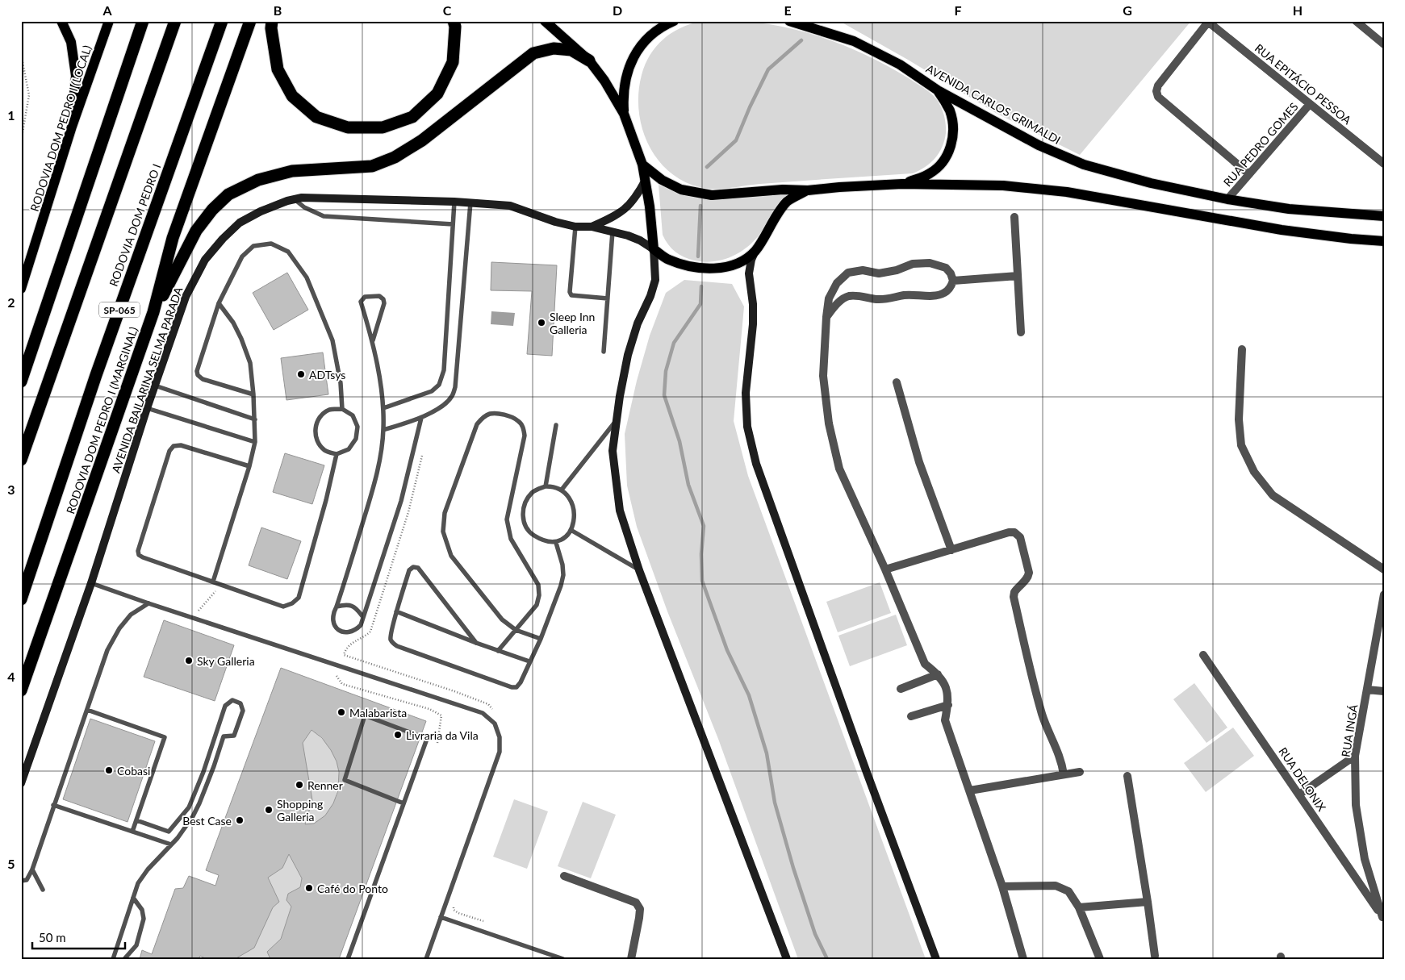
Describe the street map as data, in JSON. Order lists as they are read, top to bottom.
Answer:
{
  "streets": {
    "highway": ["RODOVIA DOM PEDRO I", "SP-065", "RODOVIA DOM PEDRO I (MARGINAL)"],
    "main road": ["AVENIDA CARLOS GRIMALDI", "RODOVIA DOM PEDRO I (LOCAL)"],
    "street": [
      "RUA EPITÁCIO PESSOA",
      "RUA PEDRO GOMES",
      "AVENIDA BAILARINA SELMA PARADA",
      "RUA INGÁ",
      "RUA DELONIX"
    ]
  },
  "crossings": [
    ["RUA EPITÁCIO PESSOA", "RUA PEDRO GOMES"],
    ["AVENIDA CARLOS GRIMALDI", "RUA PEDRO GOMES"],
    ["RUA INGÁ", "RUA DELONIX"]
  ],
  "places": [
    "Sleep Inn Galleria",
    "ADTsys",
    "Sky Galleria",
    "Malabarista",
    "Livraria da Vila",
    "Cobasi",
    "Renner",
    "Shopping Galleria",
    "Best Case",
    "Café do Ponto"
  ],
  "scale_bar": "50 m",
  "grid": {
    "columns": [
      "A",
      "B",
      "C",
      "D",
      "E",
      "F",
      "G",
      "H"
    ],
    "rows": [
      "1",
      "2",
      "3",
      "4",
      "5"
    ]
  }
}
